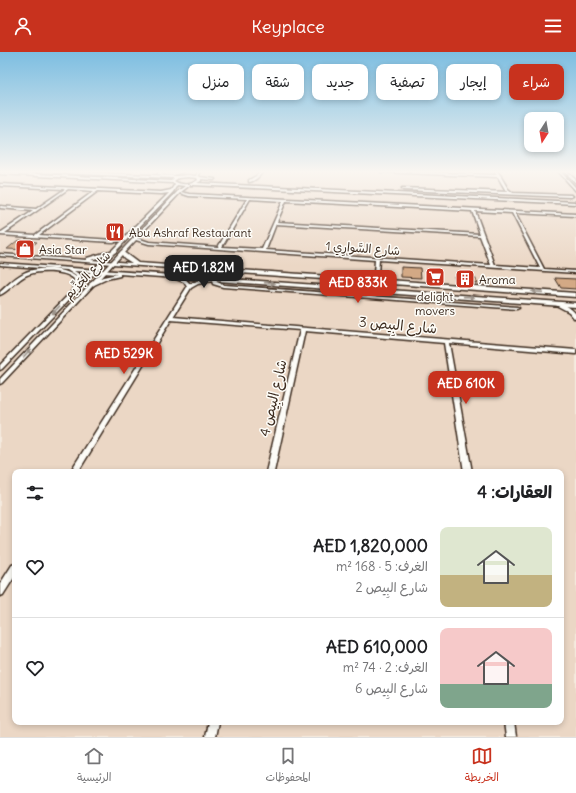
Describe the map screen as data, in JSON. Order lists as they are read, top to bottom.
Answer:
{
  "streets": {
    "street": [
      "شارع السَّوارِي 1",
      "شارع الجَزِّيم",
      "شارع البِيص 3",
      "شارع البِيص 4"
    ]
  },
  "crossings": [
    ["شارع السَّوارِي 1", "شارع الجَزِّيم"],
    ["شارع البِيص 3", "شارع البِيص 4"]
  ],
  "places": {
    "restaurant": ["Abu Ashraf Restaurant"],
    "shop": ["Asia Star"],
    "supermarket": ["delight movers"],
    "building": ["Aroma"]
  },
  "north": "bottom",
  "page": {
    "header": "Keyplace",
    "chip": [
      "شراء",
      "إيجار",
      "تصفية",
      "جديد",
      "شقة",
      "منزل"
    ],
    "price": [
      "AED 1.82M",
      "AED 833K",
      "AED 529K",
      "AED 610K"
    ],
    "heading": "العقارات: 4",
    "list": [
      {
        "name": "AED 1,820,000",
        "note": "الغرف: 5 · 168 m² · شارع البِيص 2"
      },
      {
        "name": "AED 610,000",
        "note": "الغرف: 2 · 74 m² · شارع البِيص 6"
      }
    ],
    "tabs": ["الخريطة", "المحفوظات", "الرئيسية"]
  }
}
